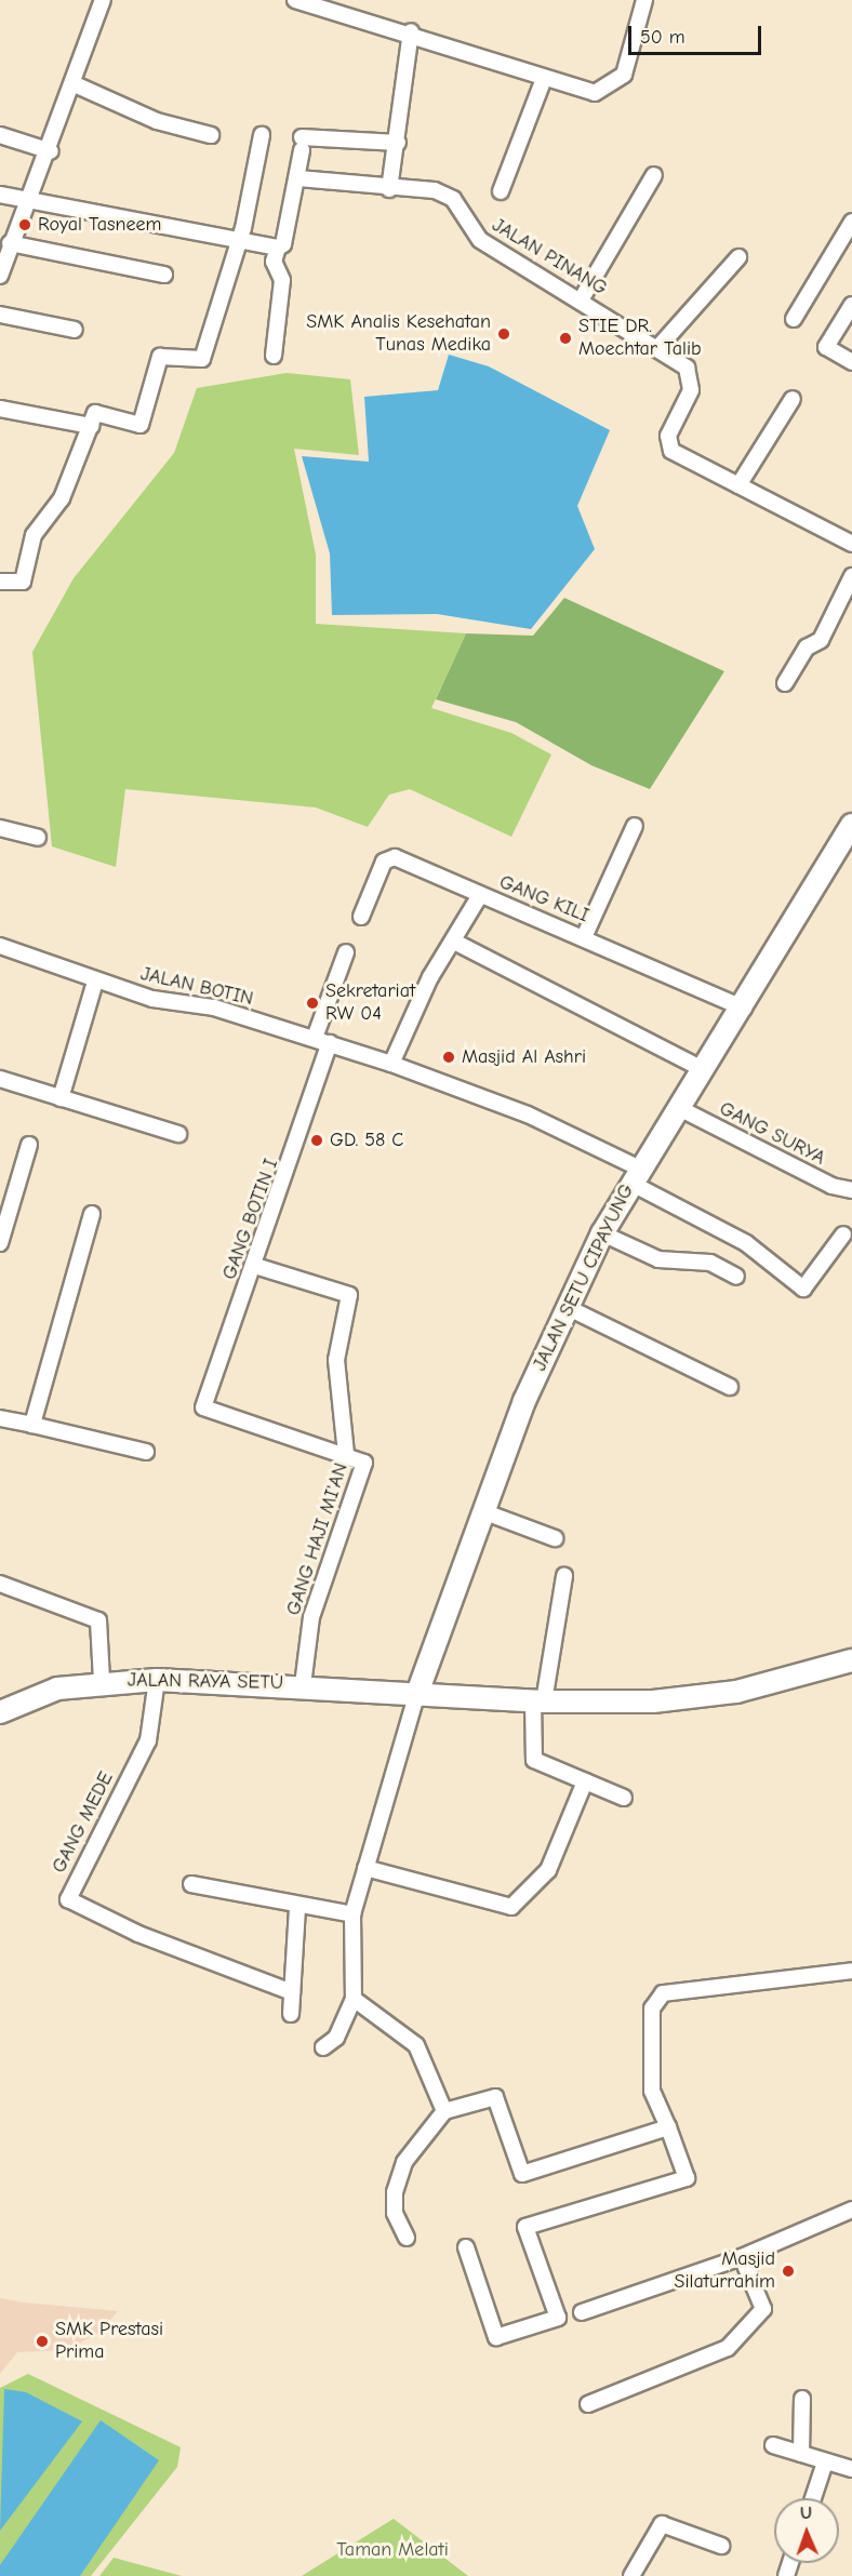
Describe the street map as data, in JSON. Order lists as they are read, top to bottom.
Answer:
{
  "streets": {
    "street": [
      "JALAN PINANG",
      "GANG KILI",
      "JALAN BOTIN",
      "GANG SURYA",
      "GANG BOTIN I",
      "JALAN SETU CIPAYUNG",
      "GANG HAJI MI'AN",
      "JALAN RAYA SETU",
      "GANG MEDE"
    ]
  },
  "crossings": [
    ["GANG KILI", "JALAN SETU CIPAYUNG"],
    ["JALAN BOTIN", "GANG BOTIN I"],
    ["JALAN BOTIN", "JALAN SETU CIPAYUNG"],
    ["GANG SURYA", "JALAN SETU CIPAYUNG"],
    ["GANG BOTIN I", "GANG HAJI MI'AN"],
    ["JALAN SETU CIPAYUNG", "JALAN RAYA SETU"],
    ["GANG HAJI MI'AN", "JALAN RAYA SETU"],
    ["JALAN RAYA SETU", "GANG MEDE"]
  ],
  "parks": ["Taman Melati"],
  "places": [
    "Royal Tasneem",
    "SMK Analis Kesehatan Tunas Medika",
    "STIE DR. Moechtar Talib",
    "Sekretariat RW 04",
    "Masjid Al Ashri",
    "GD. 58 C",
    "Masjid Silaturrahim",
    "SMK Prestasi Prima"
  ],
  "scale_bar": "50 m",
  "north": "top"
}
